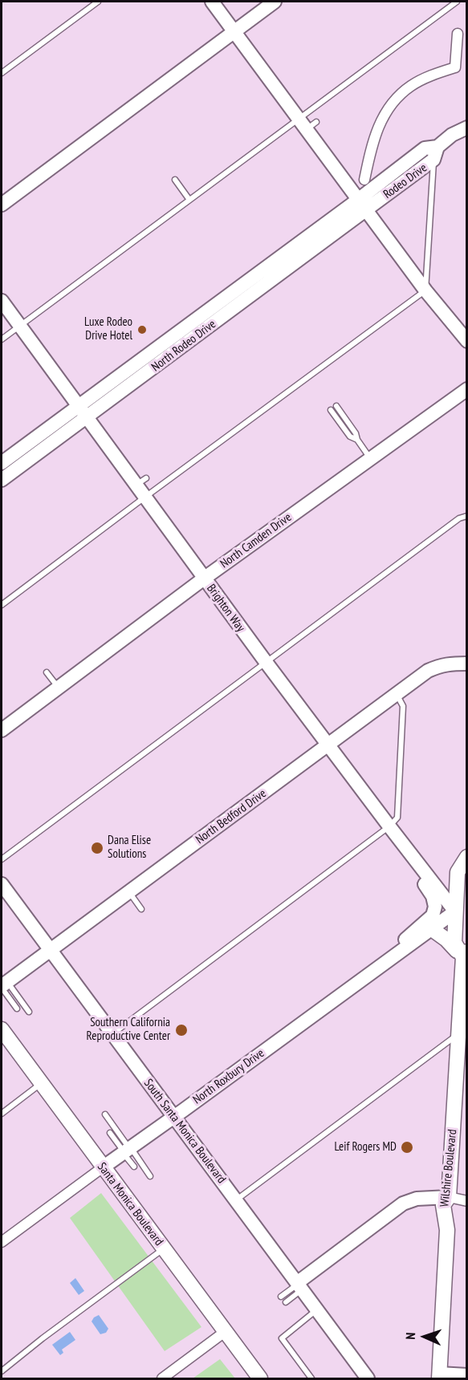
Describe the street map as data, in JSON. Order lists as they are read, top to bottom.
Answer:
{
  "streets": {
    "main road": ["Wilshire Boulevard", "Santa Monica Boulevard"],
    "street": [
      "Rodeo Drive",
      "North Rodeo Drive",
      "North Camden Drive",
      "Brighton Way",
      "North Bedford Drive",
      "North Roxbury Drive",
      "South Santa Monica Boulevard"
    ]
  },
  "crossings": [
    ["Rodeo Drive", "North Rodeo Drive"],
    ["North Rodeo Drive", "Brighton Way"],
    ["North Camden Drive", "Brighton Way"],
    ["Brighton Way", "North Bedford Drive"],
    ["Brighton Way", "North Roxbury Drive"],
    ["Brighton Way", "Wilshire Boulevard"],
    ["North Bedford Drive", "South Santa Monica Boulevard"],
    ["North Roxbury Drive", "South Santa Monica Boulevard"],
    ["North Roxbury Drive", "Wilshire Boulevard"],
    ["North Roxbury Drive", "Santa Monica Boulevard"]
  ],
  "places": [
    "Luxe Rodeo Drive Hotel",
    "Dana Elise Solutions",
    "Southern California Reproductive Center",
    "Leif Rogers MD"
  ],
  "north": "left"
}
